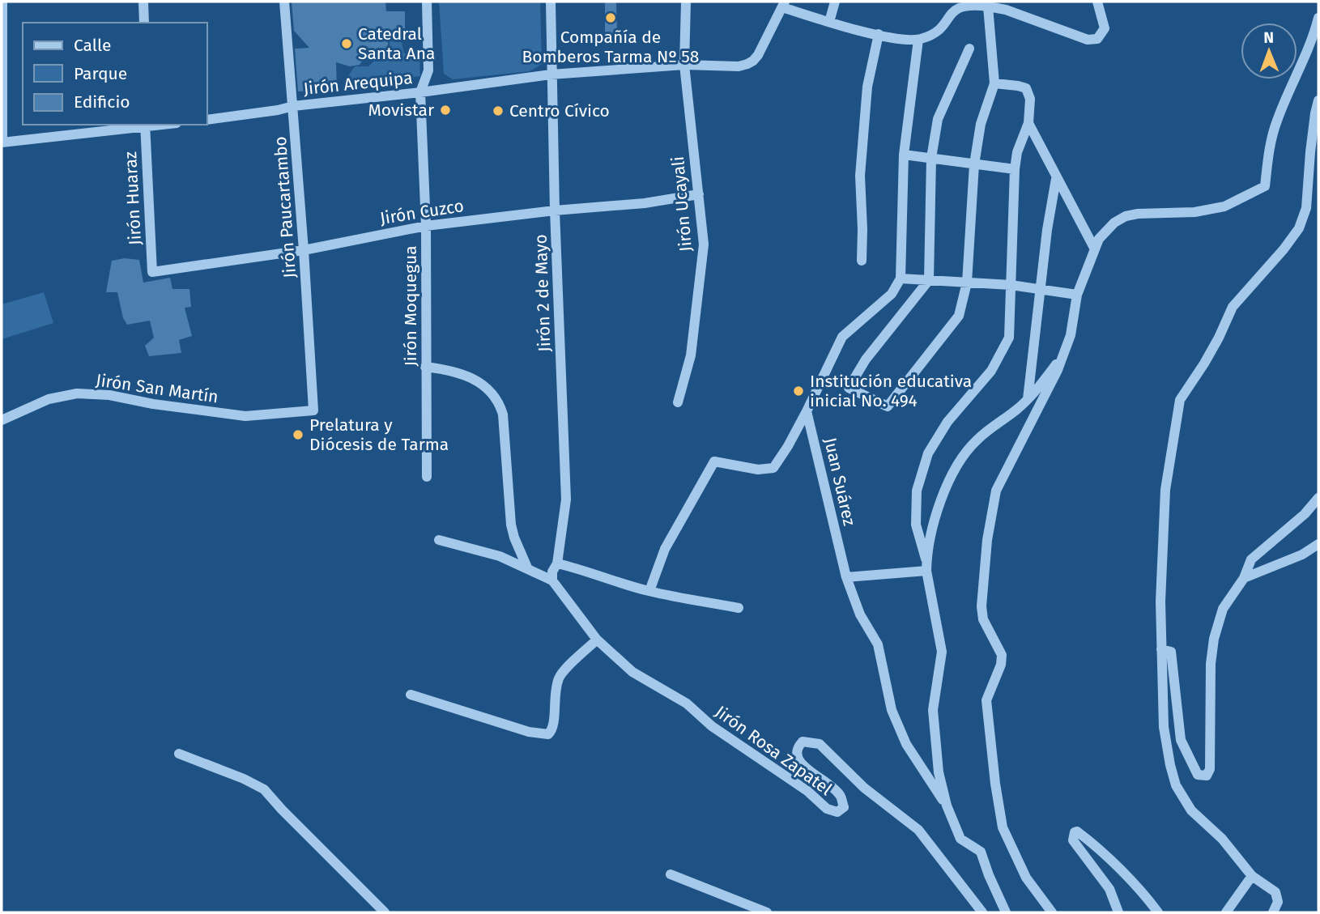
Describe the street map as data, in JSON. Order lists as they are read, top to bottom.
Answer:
{
  "streets": {
    "street": [
      "Jirón Arequipa",
      "Jirón Huaraz",
      "Jirón Ucayali",
      "Jirón Paucartambo",
      "Jirón Cuzco",
      "Jirón 2 de Mayo",
      "Jirón Moquegua",
      "Jirón San Martín",
      "Juan Suárez",
      "Jirón Rosa Zapatel"
    ]
  },
  "crossings": [
    ["Jirón Arequipa", "Jirón Ucayali"],
    ["Jirón Arequipa", "Jirón Paucartambo"],
    ["Jirón Arequipa", "Jirón 2 de Mayo"],
    ["Jirón Arequipa", "Jirón Moquegua"],
    ["Jirón Huaraz", "Jirón Cuzco"],
    ["Jirón Ucayali", "Jirón Cuzco"],
    ["Jirón Paucartambo", "Jirón Cuzco"],
    ["Jirón Paucartambo", "Jirón San Martín"],
    ["Jirón Cuzco", "Jirón 2 de Mayo"],
    ["Jirón Cuzco", "Jirón Moquegua"],
    ["Jirón 2 de Mayo", "Jirón Rosa Zapatel"]
  ],
  "places": [
    "Compañía de Bomberos Tarma Nº 58",
    "Catedral Santa Ana",
    "Movistar",
    "Centro Cívico",
    "Institución educativa inicial No. 494",
    "Prelatura y Diócesis de Tarma"
  ],
  "legend": ["Calle", "Parque", "Edificio"],
  "north": "top"
}
